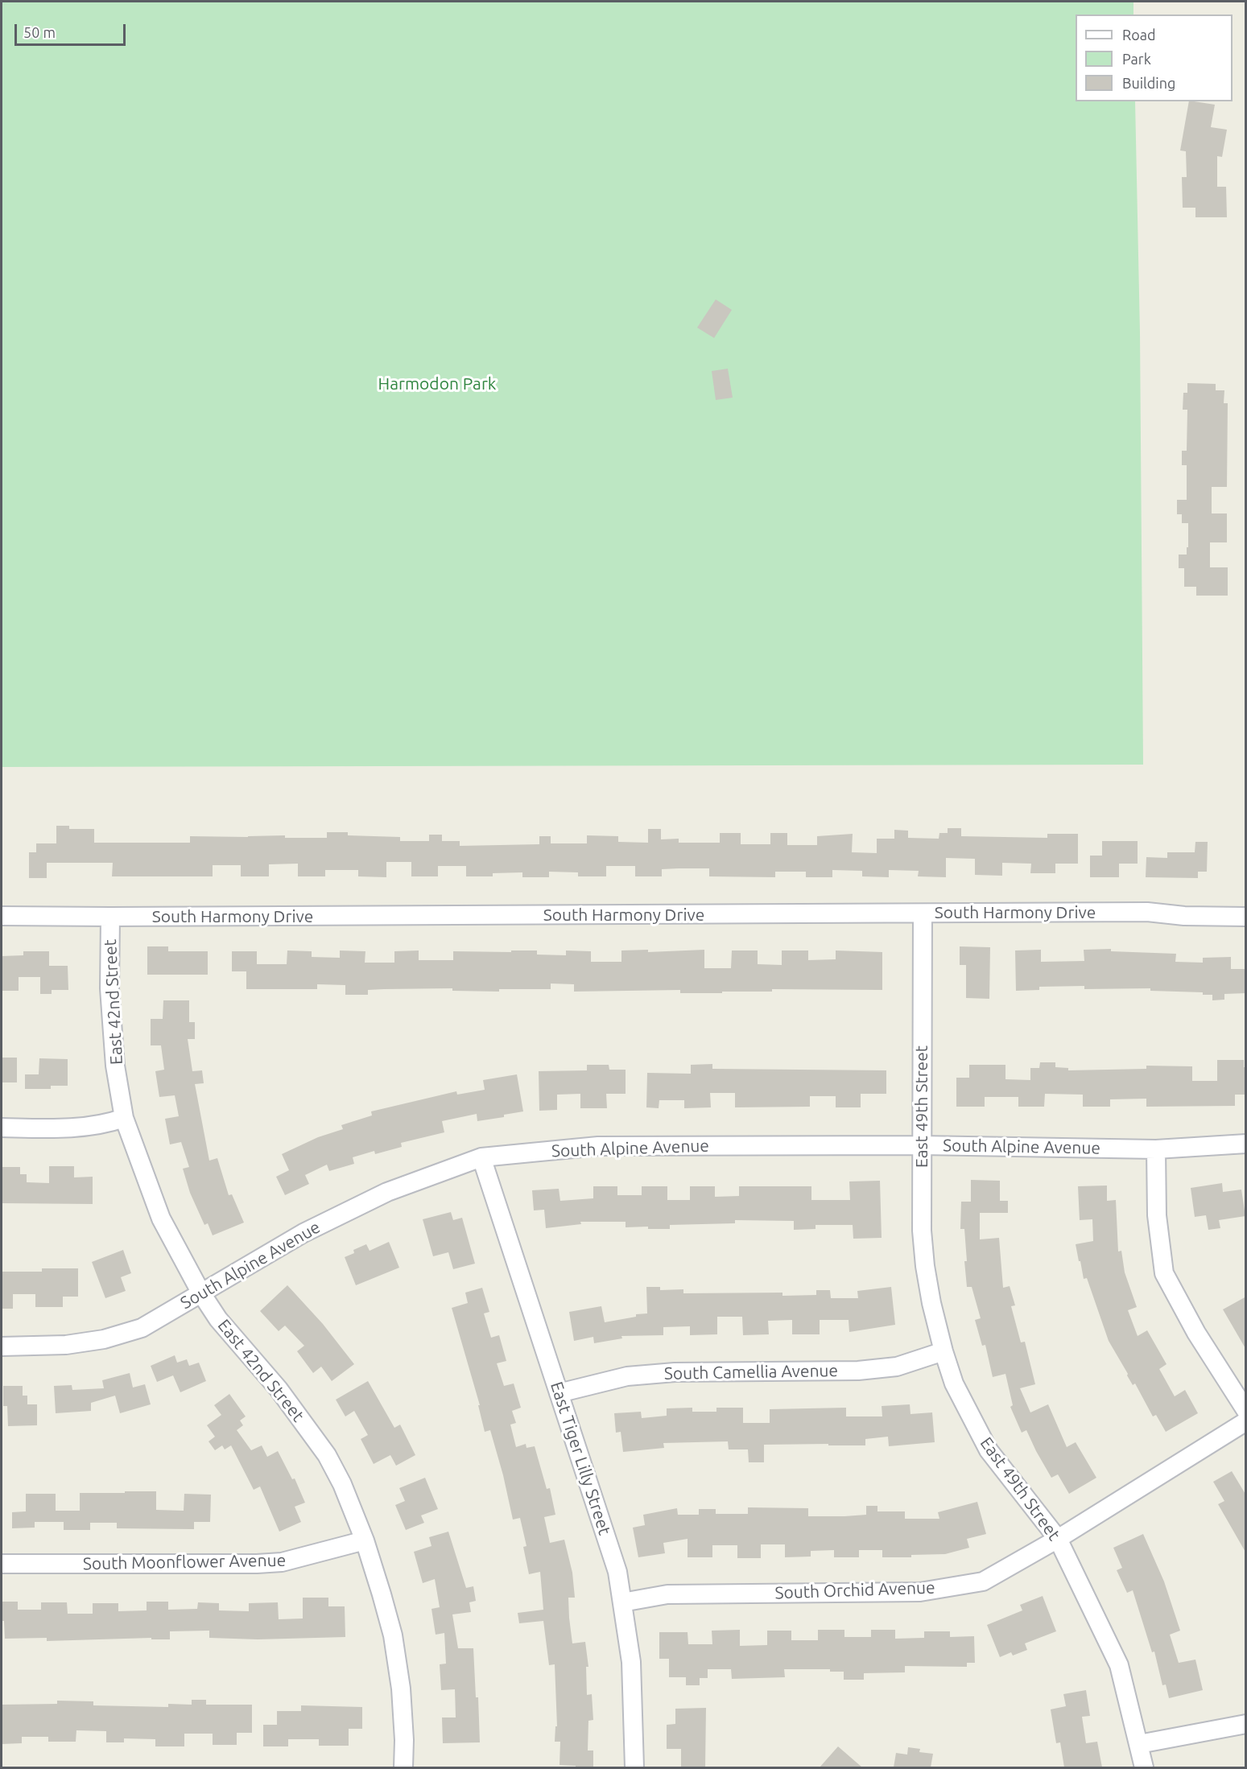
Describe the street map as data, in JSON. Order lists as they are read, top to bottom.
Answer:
{
  "streets": {
    "street": [
      "South Harmony Drive",
      "East 42nd Street",
      "East 49th Street",
      "South Alpine Avenue",
      "South Camellia Avenue",
      "East Tiger Lilly Street",
      "South Moonflower Avenue",
      "South Orchid Avenue"
    ]
  },
  "crossings": [
    ["South Harmony Drive", "East 42nd Street"],
    ["South Harmony Drive", "East 49th Street"],
    ["East 42nd Street", "South Alpine Avenue"],
    ["East 42nd Street", "South Moonflower Avenue"],
    ["East 49th Street", "South Alpine Avenue"],
    ["East 49th Street", "South Camellia Avenue"],
    ["East 49th Street", "South Orchid Avenue"],
    ["South Alpine Avenue", "East Tiger Lilly Street"],
    ["South Camellia Avenue", "East Tiger Lilly Street"],
    ["East Tiger Lilly Street", "South Orchid Avenue"]
  ],
  "parks": ["Harmodon Park"],
  "legend": ["Road", "Park", "Building"],
  "scale_bar": "50 m"
}
